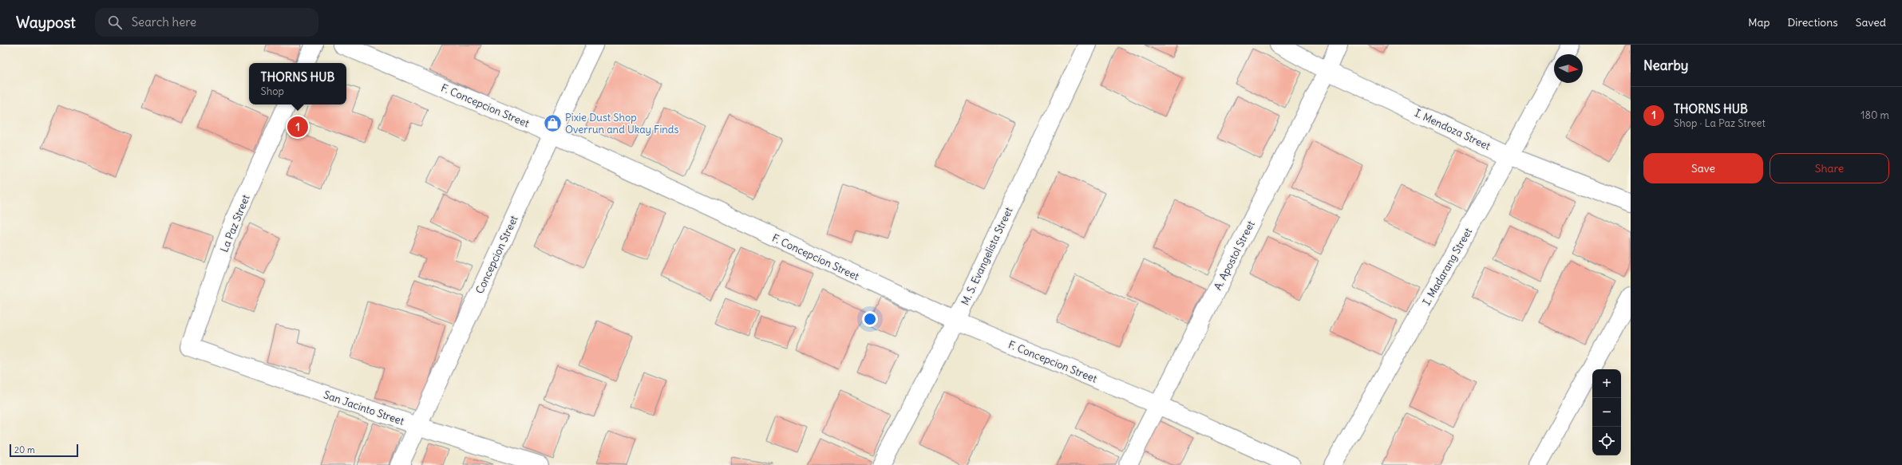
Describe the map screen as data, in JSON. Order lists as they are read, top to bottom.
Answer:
{
  "streets": {
    "street": [
      "F. Concepcion Street",
      "I. Mendoza Street",
      "La Paz Street",
      "Concepcion Street",
      "A. Apostol Street",
      "M. S. Evangelista Street",
      "I. Madarang Street",
      "San Jacinto Street"
    ]
  },
  "crossings": [
    ["F. Concepcion Street", "Concepcion Street"],
    ["F. Concepcion Street", "A. Apostol Street"],
    ["F. Concepcion Street", "M. S. Evangelista Street"],
    ["I. Mendoza Street", "A. Apostol Street"],
    ["I. Mendoza Street", "I. Madarang Street"],
    ["La Paz Street", "San Jacinto Street"],
    ["Concepcion Street", "San Jacinto Street"]
  ],
  "places": {
    "shop": ["Pixie Dust Shop Overrun and Ukay Finds"]
  },
  "scale_bar": "20 m",
  "north": "right",
  "page": {
    "header": "Waypost",
    "search": "Search here",
    "nav": ["Map", "Directions", "Saved"],
    "heading": "Nearby",
    "popup": ["THORNS HUB", "Shop"],
    "list": [
      {
        "mark": "1",
        "name": "THORNS HUB",
        "note": "Shop · La Paz Street",
        "value": "180 m"
      }
    ],
    "pins": "1",
    "buttons": ["Save", "Share"],
    "map_buttons": ["+", "−"],
    "scale": "20 m"
  }
}
